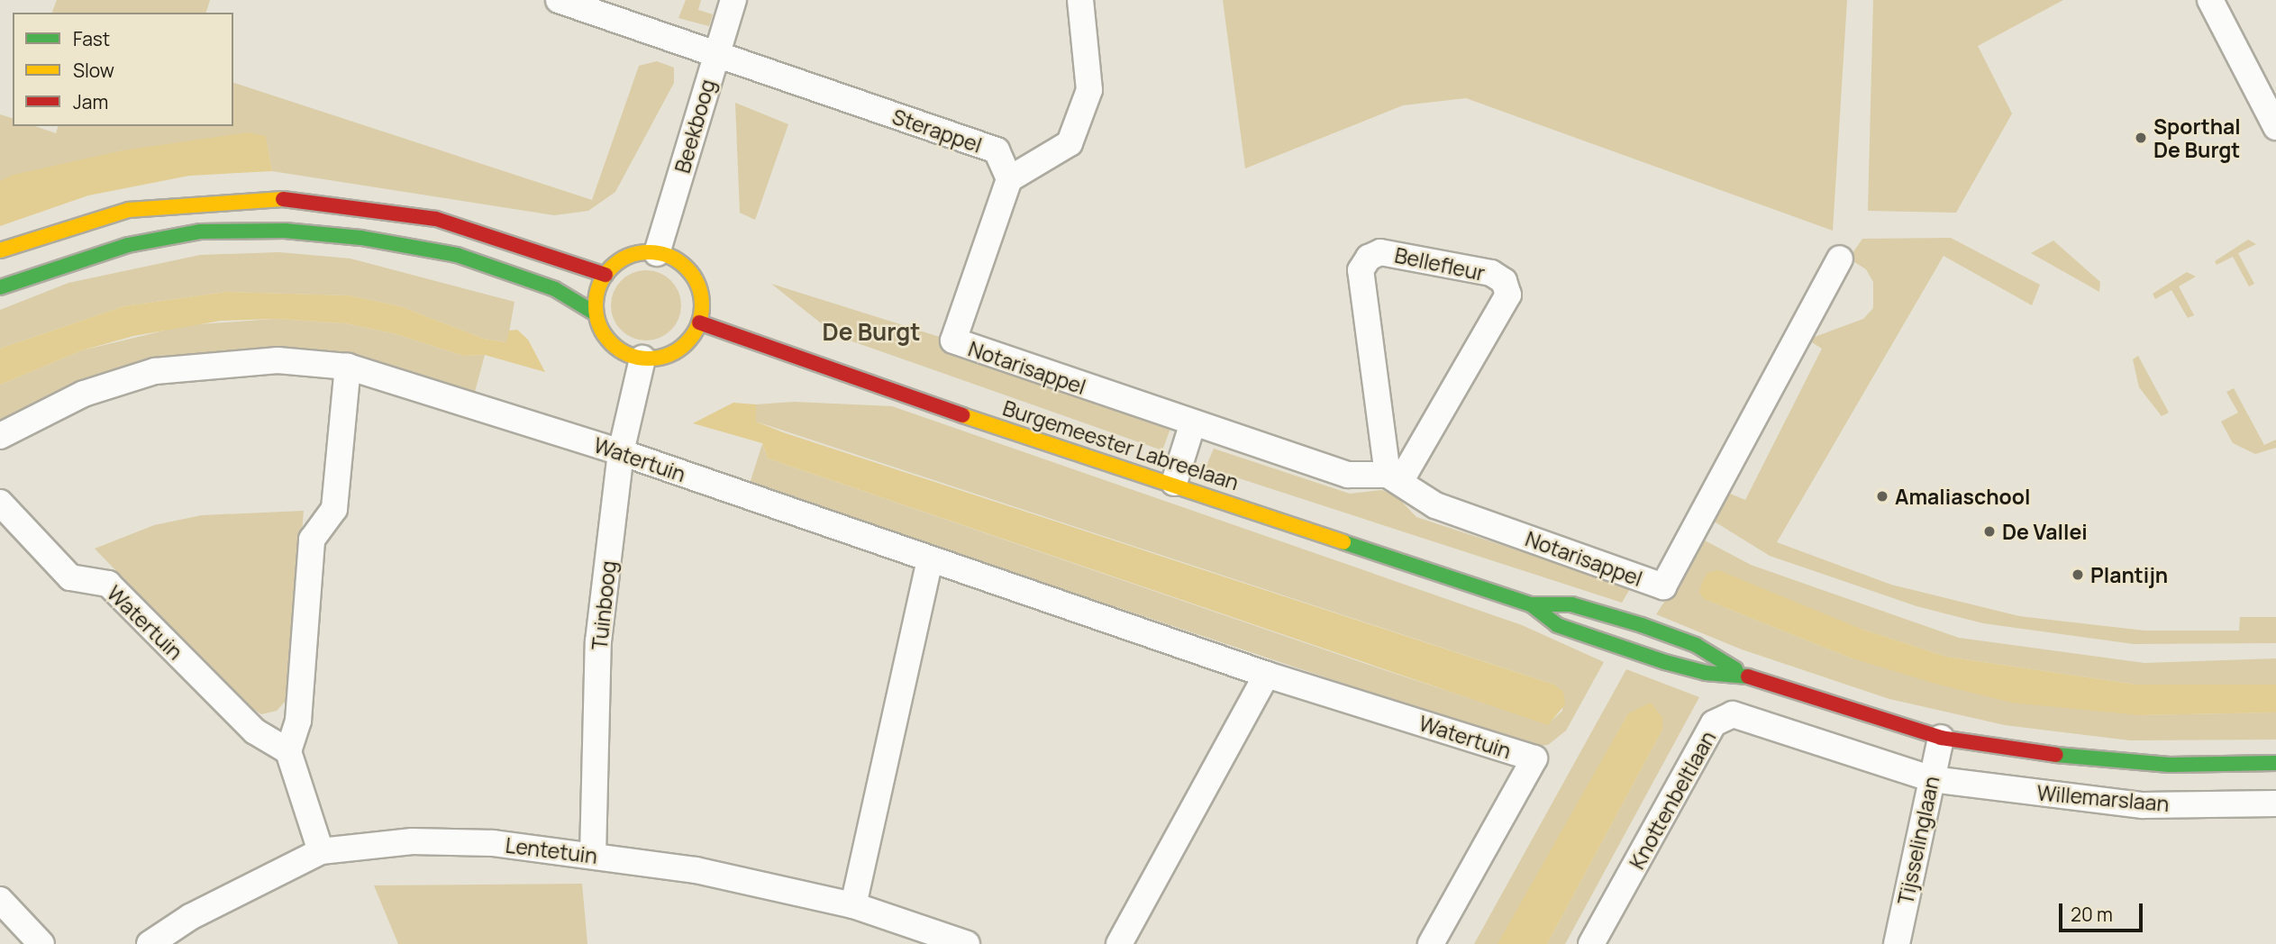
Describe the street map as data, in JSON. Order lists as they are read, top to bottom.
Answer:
{
  "streets": {
    "street": [
      "Beekboog",
      "Sterappel",
      "Bellefleur",
      "Notarisappel",
      "Burgemeester Labreelaan",
      "Watertuin",
      "Tuinboog",
      "Willemarslaan",
      "Knottenbeltlaan",
      "Tijsselinglaan",
      "Lentetuin"
    ]
  },
  "crossings": [
    ["Beekboog", "Sterappel"],
    ["Beekboog", "Burgemeester Labreelaan"],
    ["Beekboog", "Tuinboog"],
    ["Sterappel", "Notarisappel"],
    ["Bellefleur", "Notarisappel"],
    ["Burgemeester Labreelaan", "Tuinboog"],
    ["Burgemeester Labreelaan", "Tijsselinglaan"],
    ["Watertuin", "Tuinboog"],
    ["Tuinboog", "Lentetuin"],
    ["Willemarslaan", "Knottenbeltlaan"],
    ["Willemarslaan", "Tijsselinglaan"],
    ["Knottenbeltlaan", "Tijsselinglaan"]
  ],
  "districts": ["De Burgt"],
  "places": [
    "Sporthal De Burgt",
    "Amaliaschool",
    "De Vallei",
    "Plantijn"
  ],
  "legend": ["Fast", "Slow", "Jam"],
  "scale_bar": "20 m"
}
